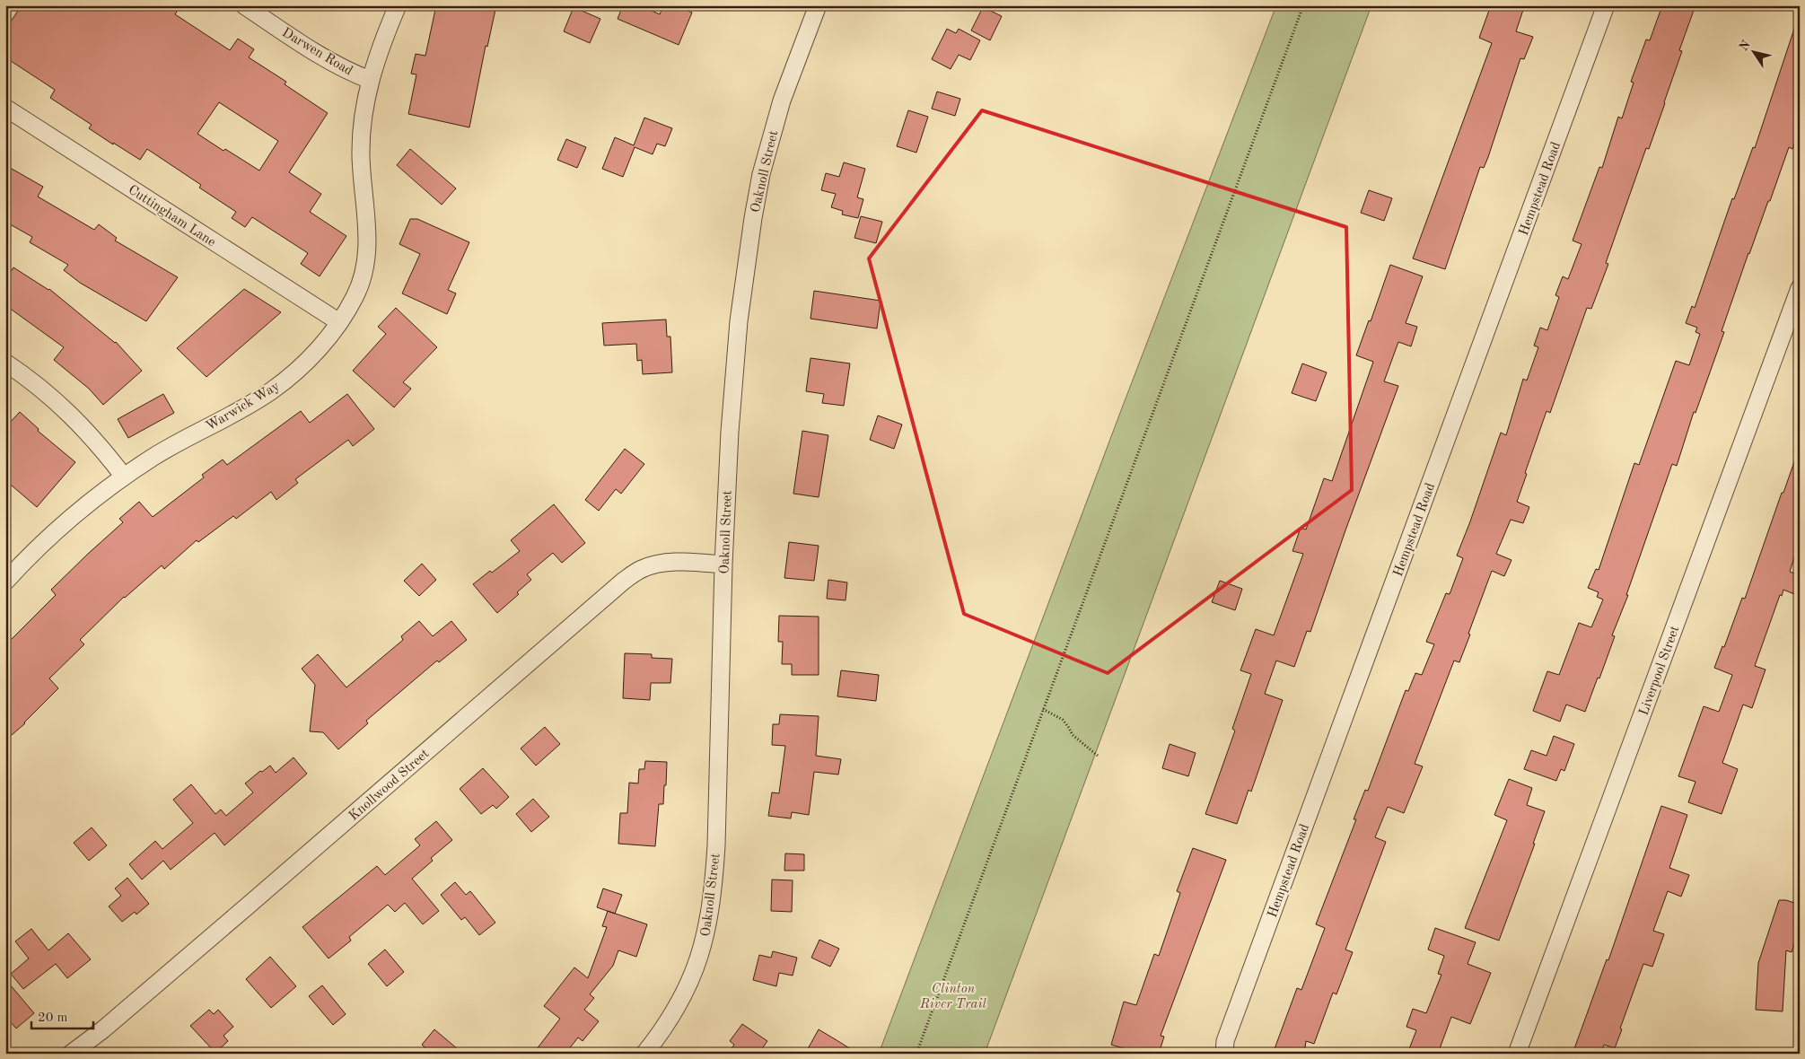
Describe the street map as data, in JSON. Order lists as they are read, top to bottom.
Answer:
{
  "streets": {
    "street": [
      "Darwen Road",
      "Oaknoll Street",
      "Hempstead Road",
      "Cuttingham Lane",
      "Warwick Way",
      "Liverpool Street",
      "Knollwood Street"
    ]
  },
  "crossings": [
    ["Darwen Road", "Warwick Way"],
    ["Oaknoll Street", "Knollwood Street"],
    ["Cuttingham Lane", "Warwick Way"]
  ],
  "parks": ["Clinton River Trail"],
  "scale_bar": "20 m",
  "north": "top left"
}
